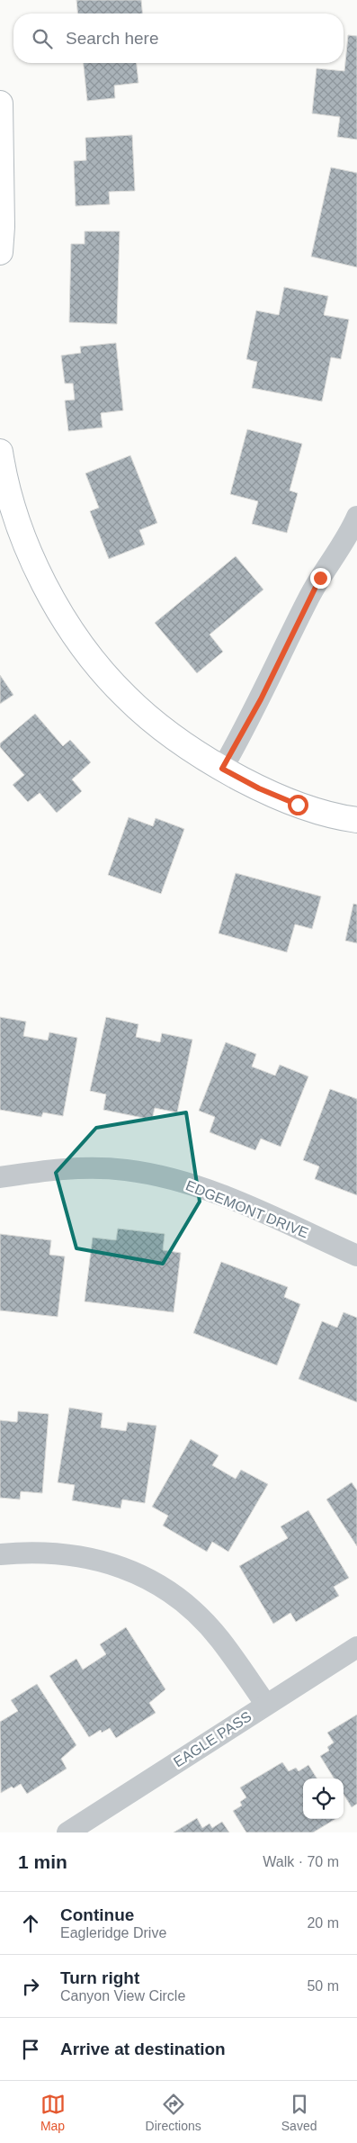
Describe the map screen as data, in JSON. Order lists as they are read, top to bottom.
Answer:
{
  "streets": {
    "street": ["EDGEMONT DRIVE", "EAGLE PASS"]
  },
  "page": {
    "search": "Search here",
    "heading": ["1 min", "Walk · 70 m"],
    "list": [
      ["Continue", "Eagleridge Drive", "20 m"],
      ["Turn right", "Canyon View Circle", "50 m"],
      "Arrive at destination"
    ],
    "nav": ["Map", "Directions", "Saved"]
  }
}
